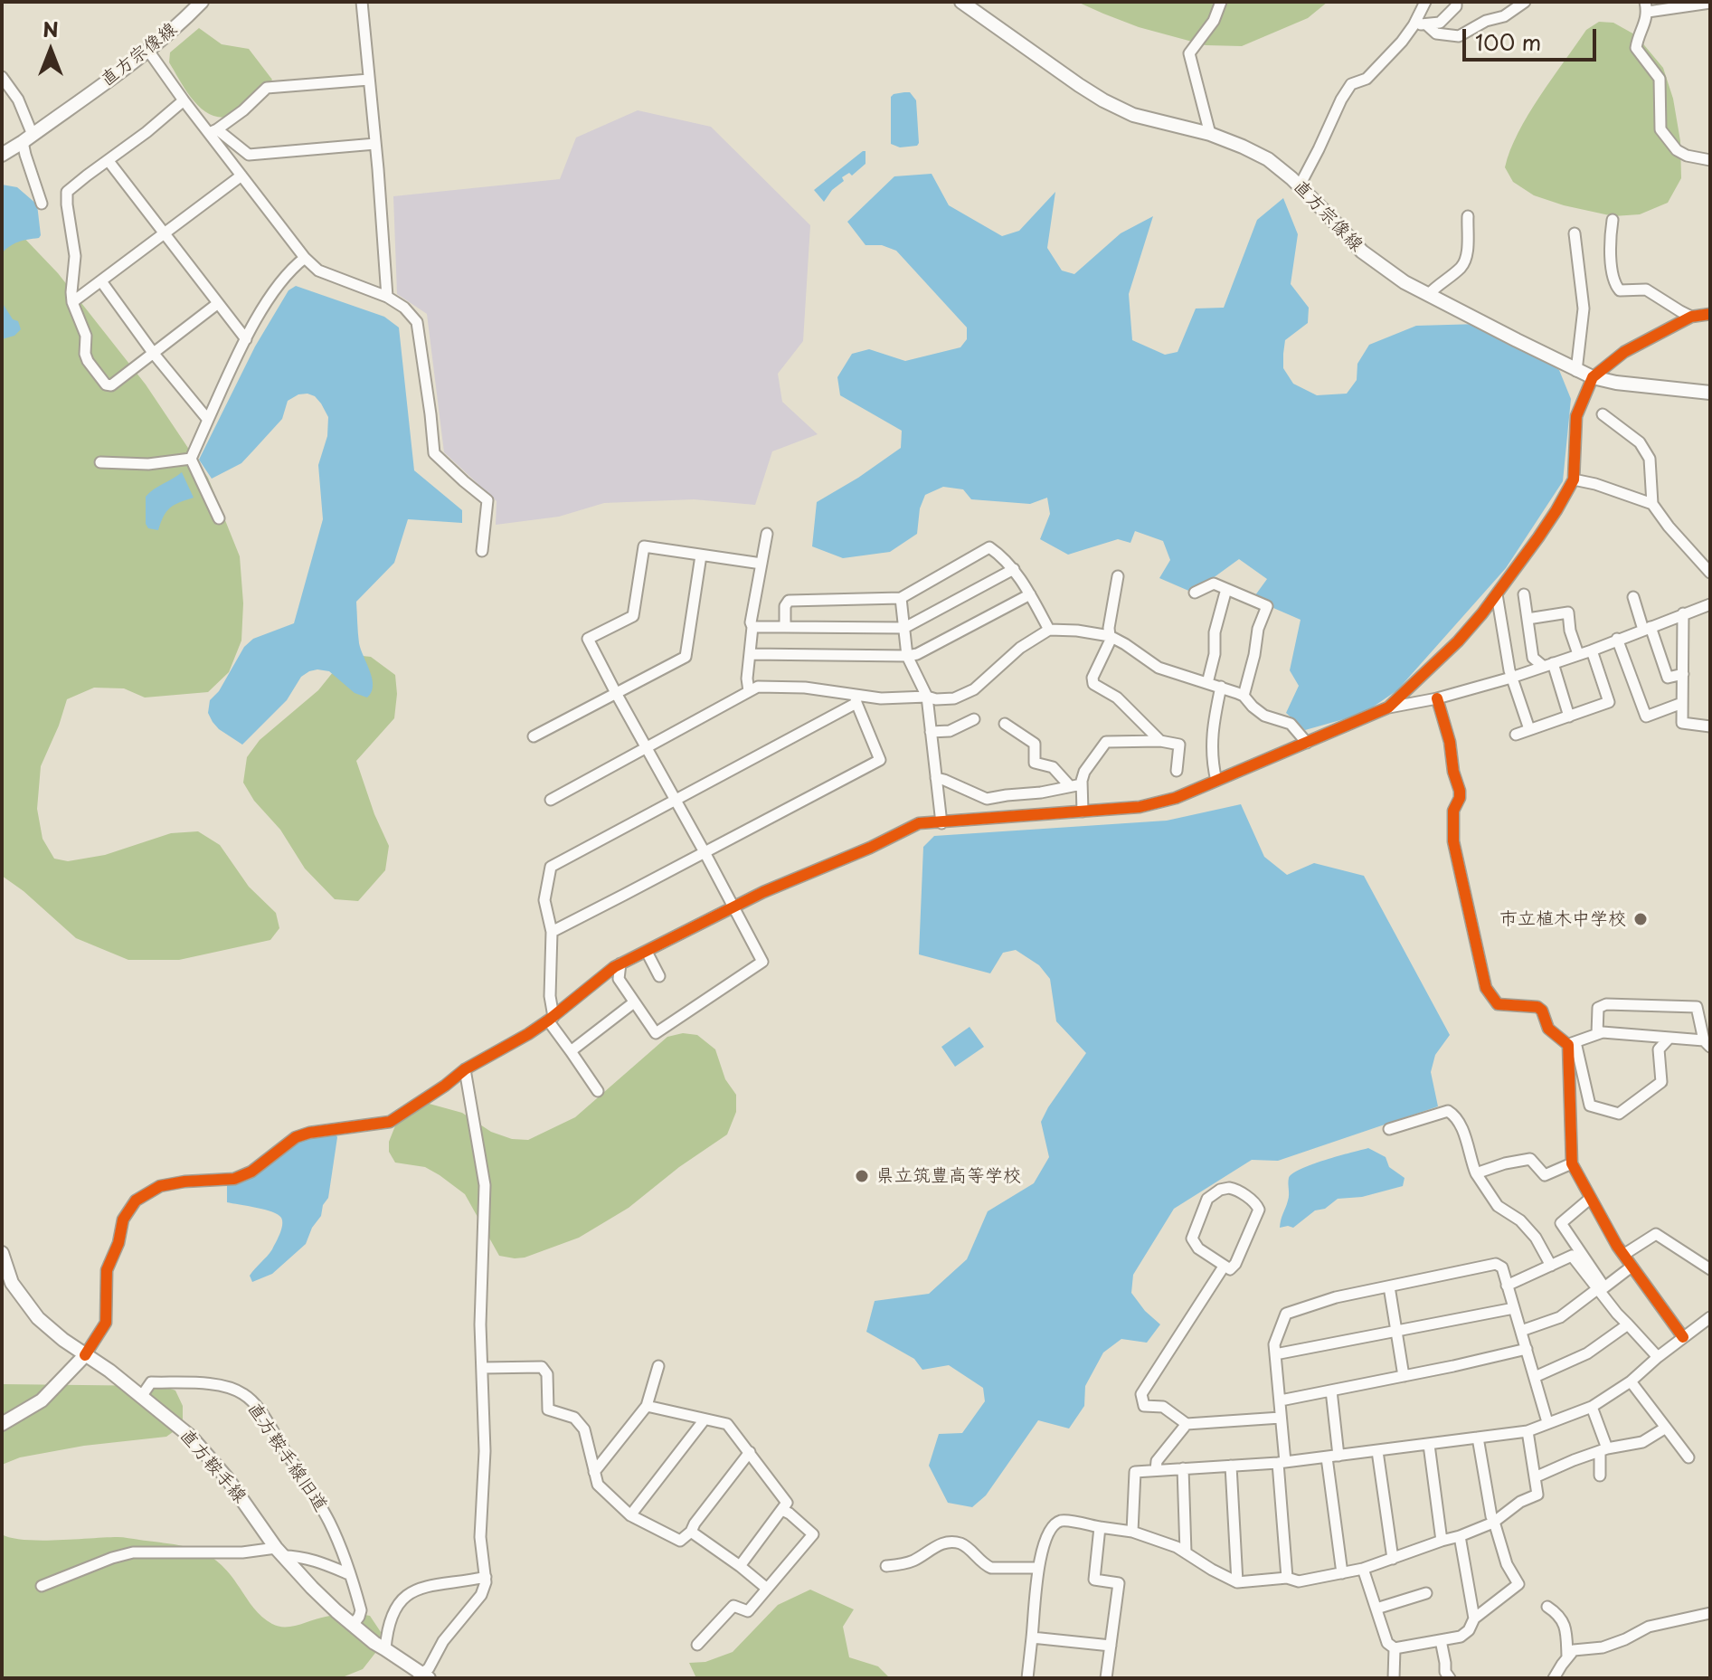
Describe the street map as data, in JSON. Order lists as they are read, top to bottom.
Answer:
{
  "streets": {
    "main road": ["直方宗像線", "直方鞍手線"],
    "street": ["直方鞍手線旧道"]
  },
  "crossings": [
    ["直方鞍手線旧道", "直方鞍手線"]
  ],
  "places": ["市立植木中学校", "県立筑豊高等学校"],
  "scale_bar": "100 m",
  "north": "top"
}
